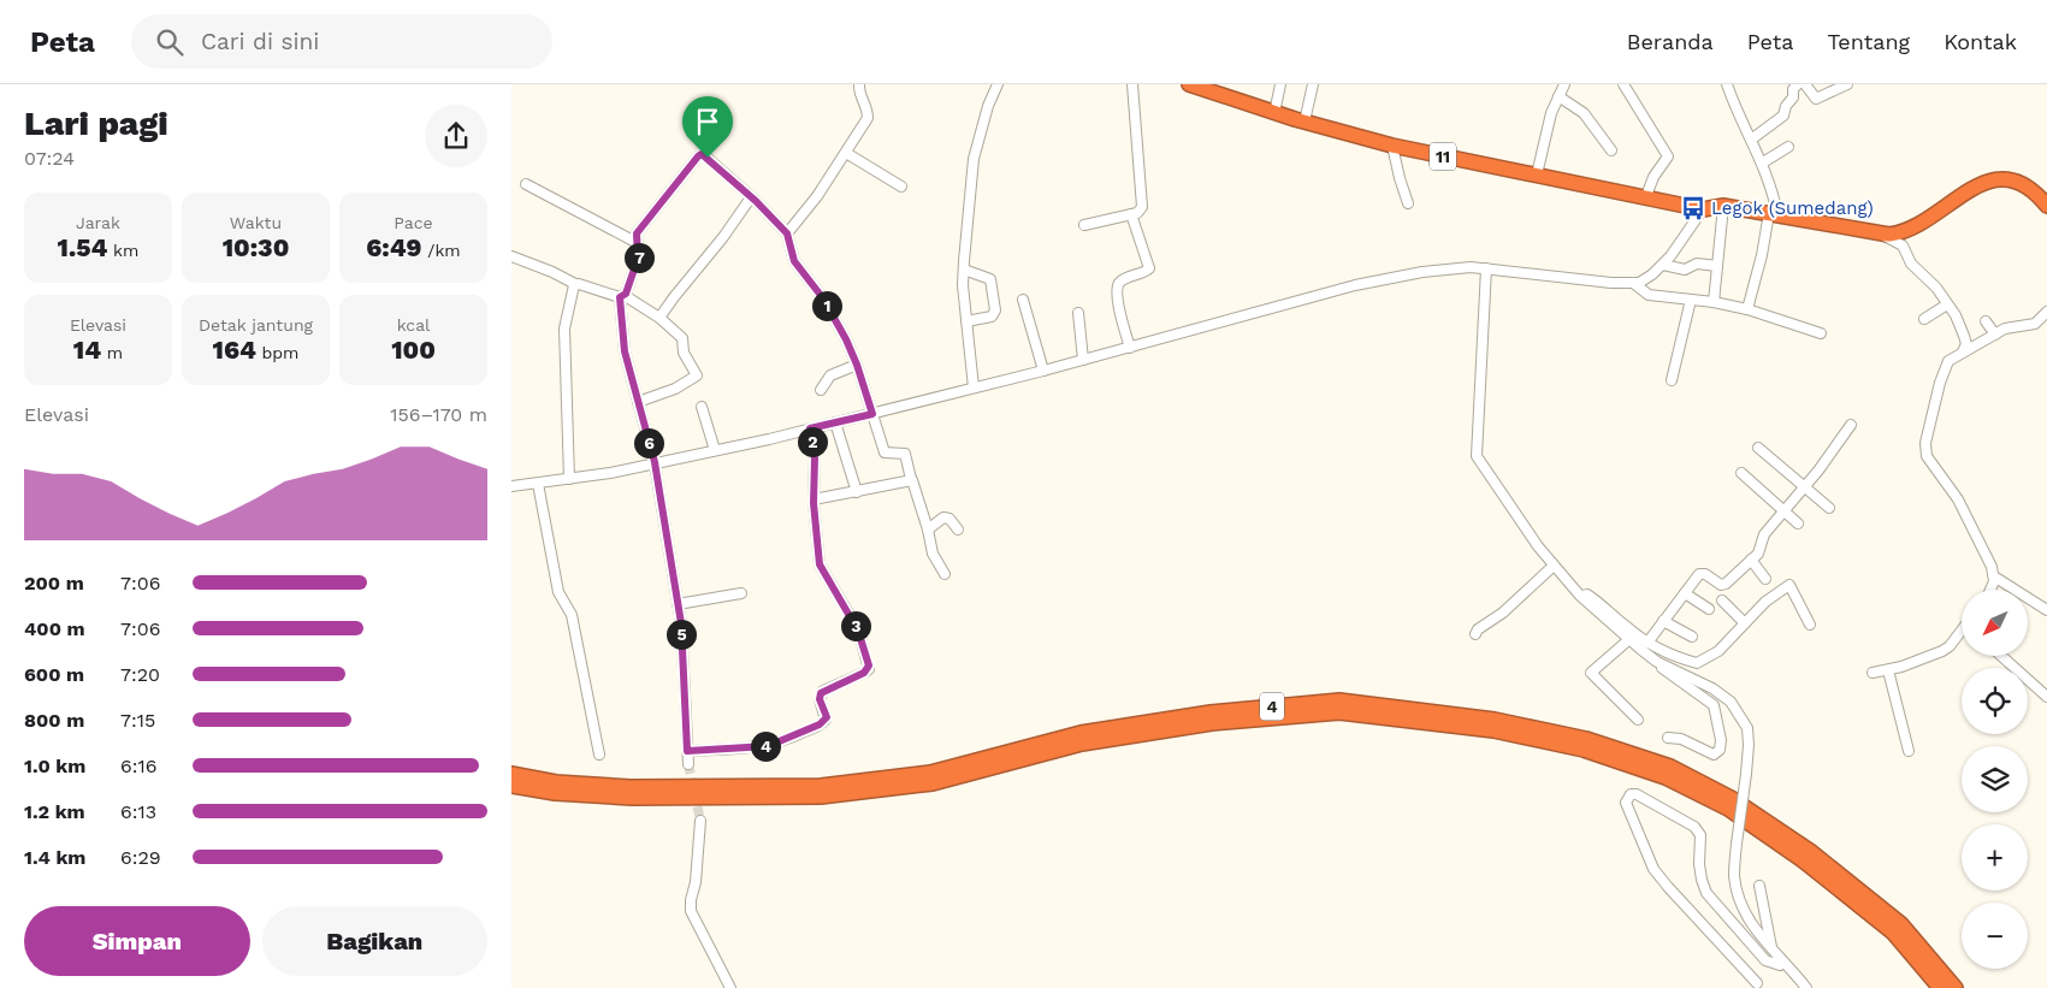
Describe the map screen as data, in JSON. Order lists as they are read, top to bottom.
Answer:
{
  "streets": {
    "highway": ["11", "4"]
  },
  "places": {
    "bus stop": ["Legok (Sumedang)"]
  },
  "north": "bottom left",
  "page": {
    "header": "Peta",
    "search": "Cari di sini",
    "nav": [
      "Beranda",
      "Peta",
      "Tentang",
      "Kontak"
    ],
    "heading": ["Lari pagi", "07:24"],
    "stats": [
      ["Jarak", "1.54 km"],
      ["Waktu", "10:30"],
      ["Pace", "6:49 /km"],
      ["Elevasi", "14 m"],
      ["Detak jantung", "164 bpm"],
      ["kcal", "100"]
    ],
    "pins": [
      "7",
      "1",
      "2",
      "6",
      "3",
      "5",
      "4"
    ],
    "chart": ["Elevasi", "156–170 m"],
    "list": [
      {
        "name": "200 m",
        "note": "7:06"
      },
      {
        "name": "400 m",
        "note": "7:06"
      },
      {
        "name": "600 m",
        "note": "7:20"
      },
      {
        "name": "800 m",
        "note": "7:15"
      },
      {
        "name": "1.0 km",
        "note": "6:16"
      },
      {
        "name": "1.2 km",
        "note": "6:13"
      },
      {
        "name": "1.4 km",
        "note": "6:29"
      }
    ],
    "map_buttons": ["+", "−"],
    "buttons": ["Simpan", "Bagikan"]
  }
}
